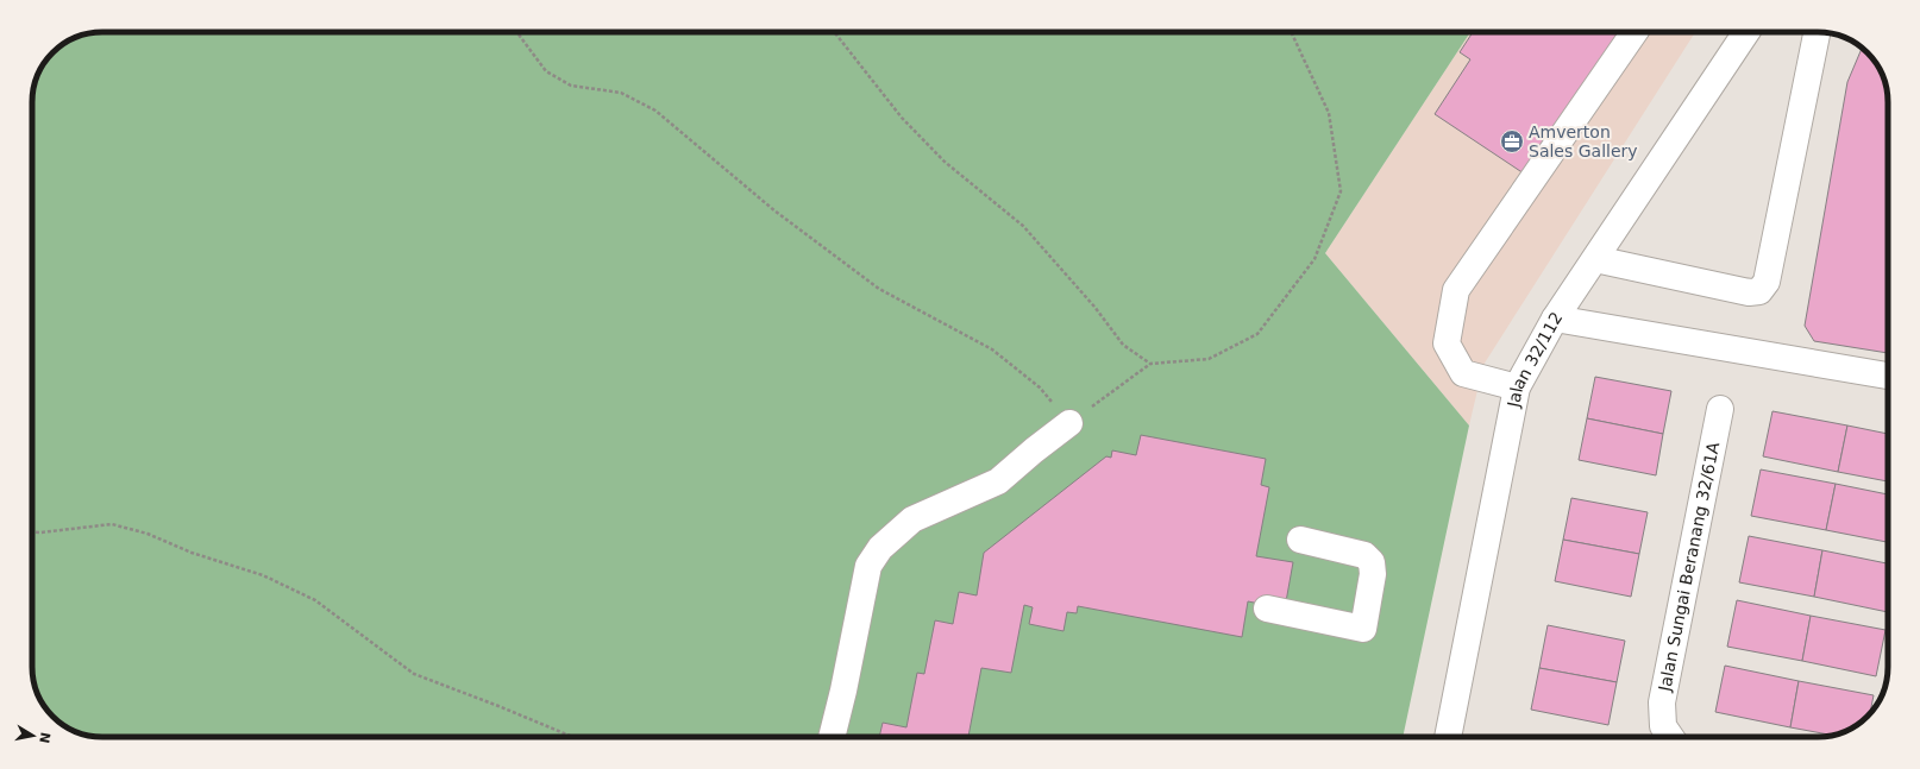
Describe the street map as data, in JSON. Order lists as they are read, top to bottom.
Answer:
{
  "streets": {
    "street": ["Jalan 32/112", "Jalan Sungai Beranang 32/61A"]
  },
  "places": {
    "office": ["Amverton Sales Gallery"]
  },
  "north": "right"
}
